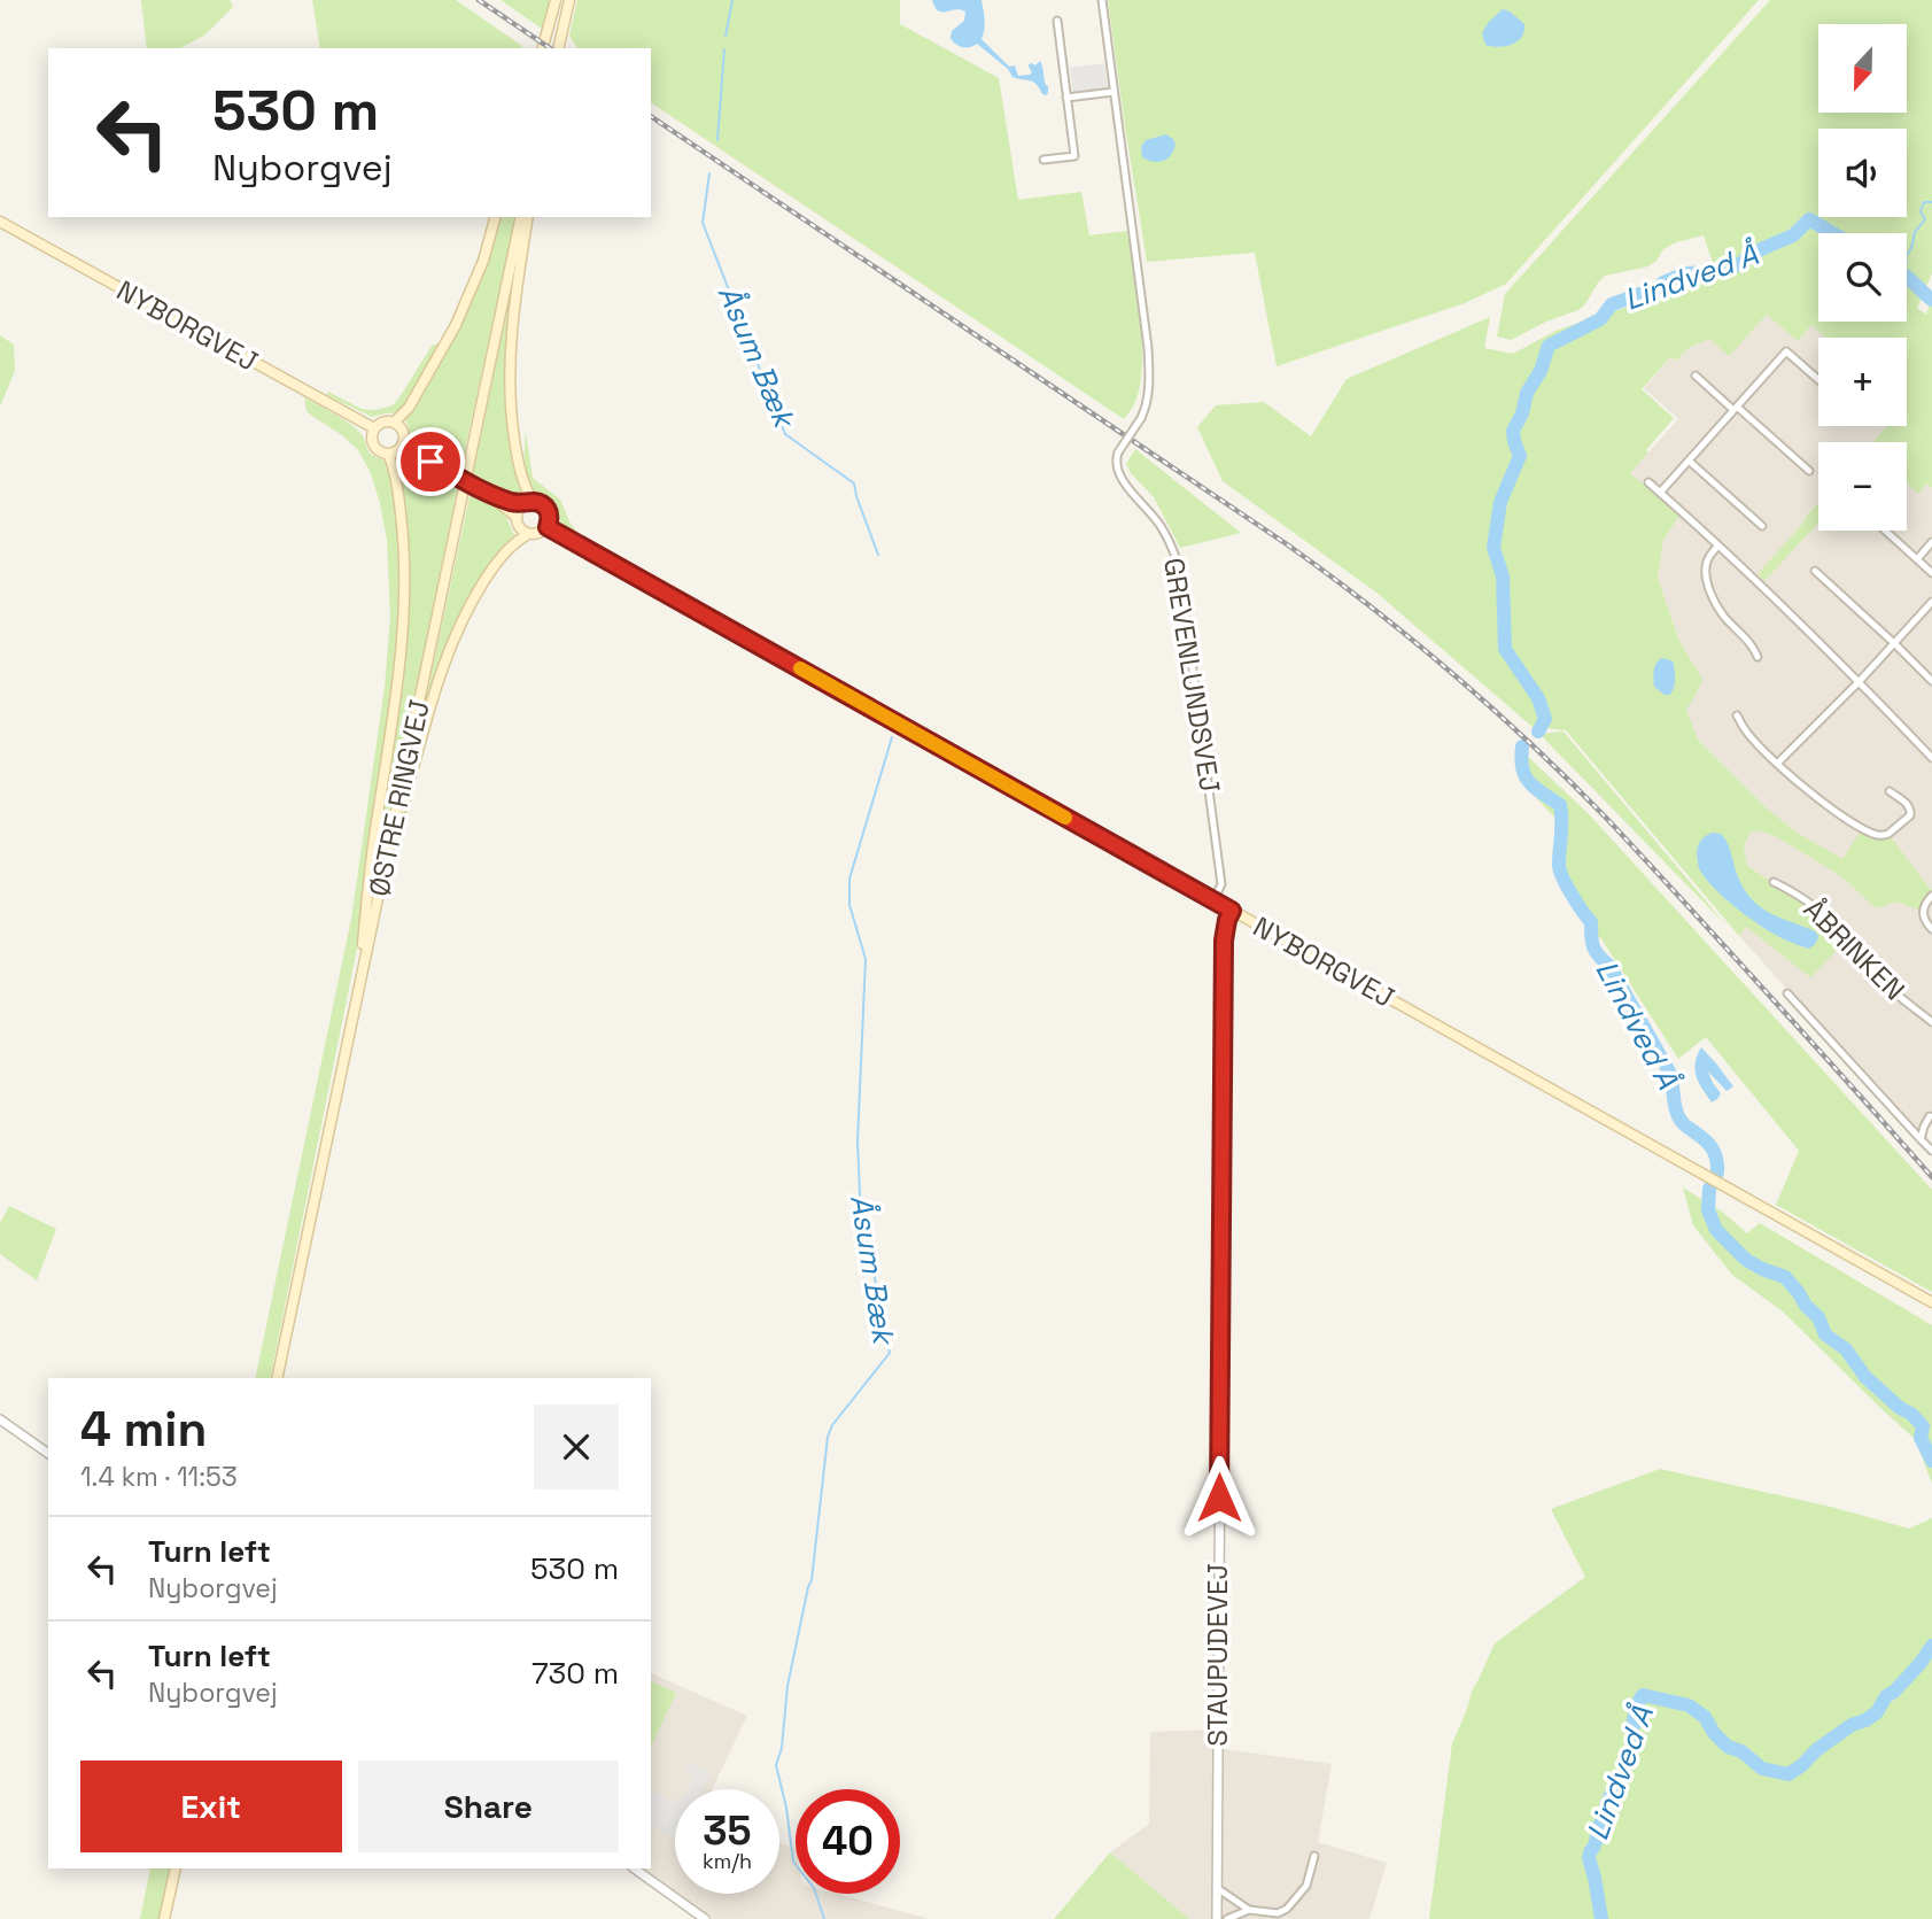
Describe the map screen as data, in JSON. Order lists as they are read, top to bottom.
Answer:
{
  "streets": {
    "main road": ["NYBORGVEJ", "ØSTRE RINGVEJ"],
    "street": ["GREVENLUNDSVEJ", "ÅBRINKEN", "STAUPUDEVEJ"]
  },
  "crossings": [
    ["NYBORGVEJ", "GREVENLUNDSVEJ"],
    ["NYBORGVEJ", "STAUPUDEVEJ"]
  ],
  "water": ["Lindved Å", "Åsum Bæk"],
  "north": "bottom",
  "page": {
    "map_buttons": ["+", "−"],
    "turn": ["530 m", "Nyborgvej"],
    "heading": ["4 min", "1.4 km · 11:53"],
    "list": [
      {
        "name": "Turn left",
        "note": "Nyborgvej",
        "value": "530 m"
      },
      {
        "name": "Turn left",
        "note": "Nyborgvej",
        "value": "730 m"
      }
    ],
    "buttons": ["Exit", "Share"],
    "speed": "35 km/h",
    "limit": "40"
  }
}
